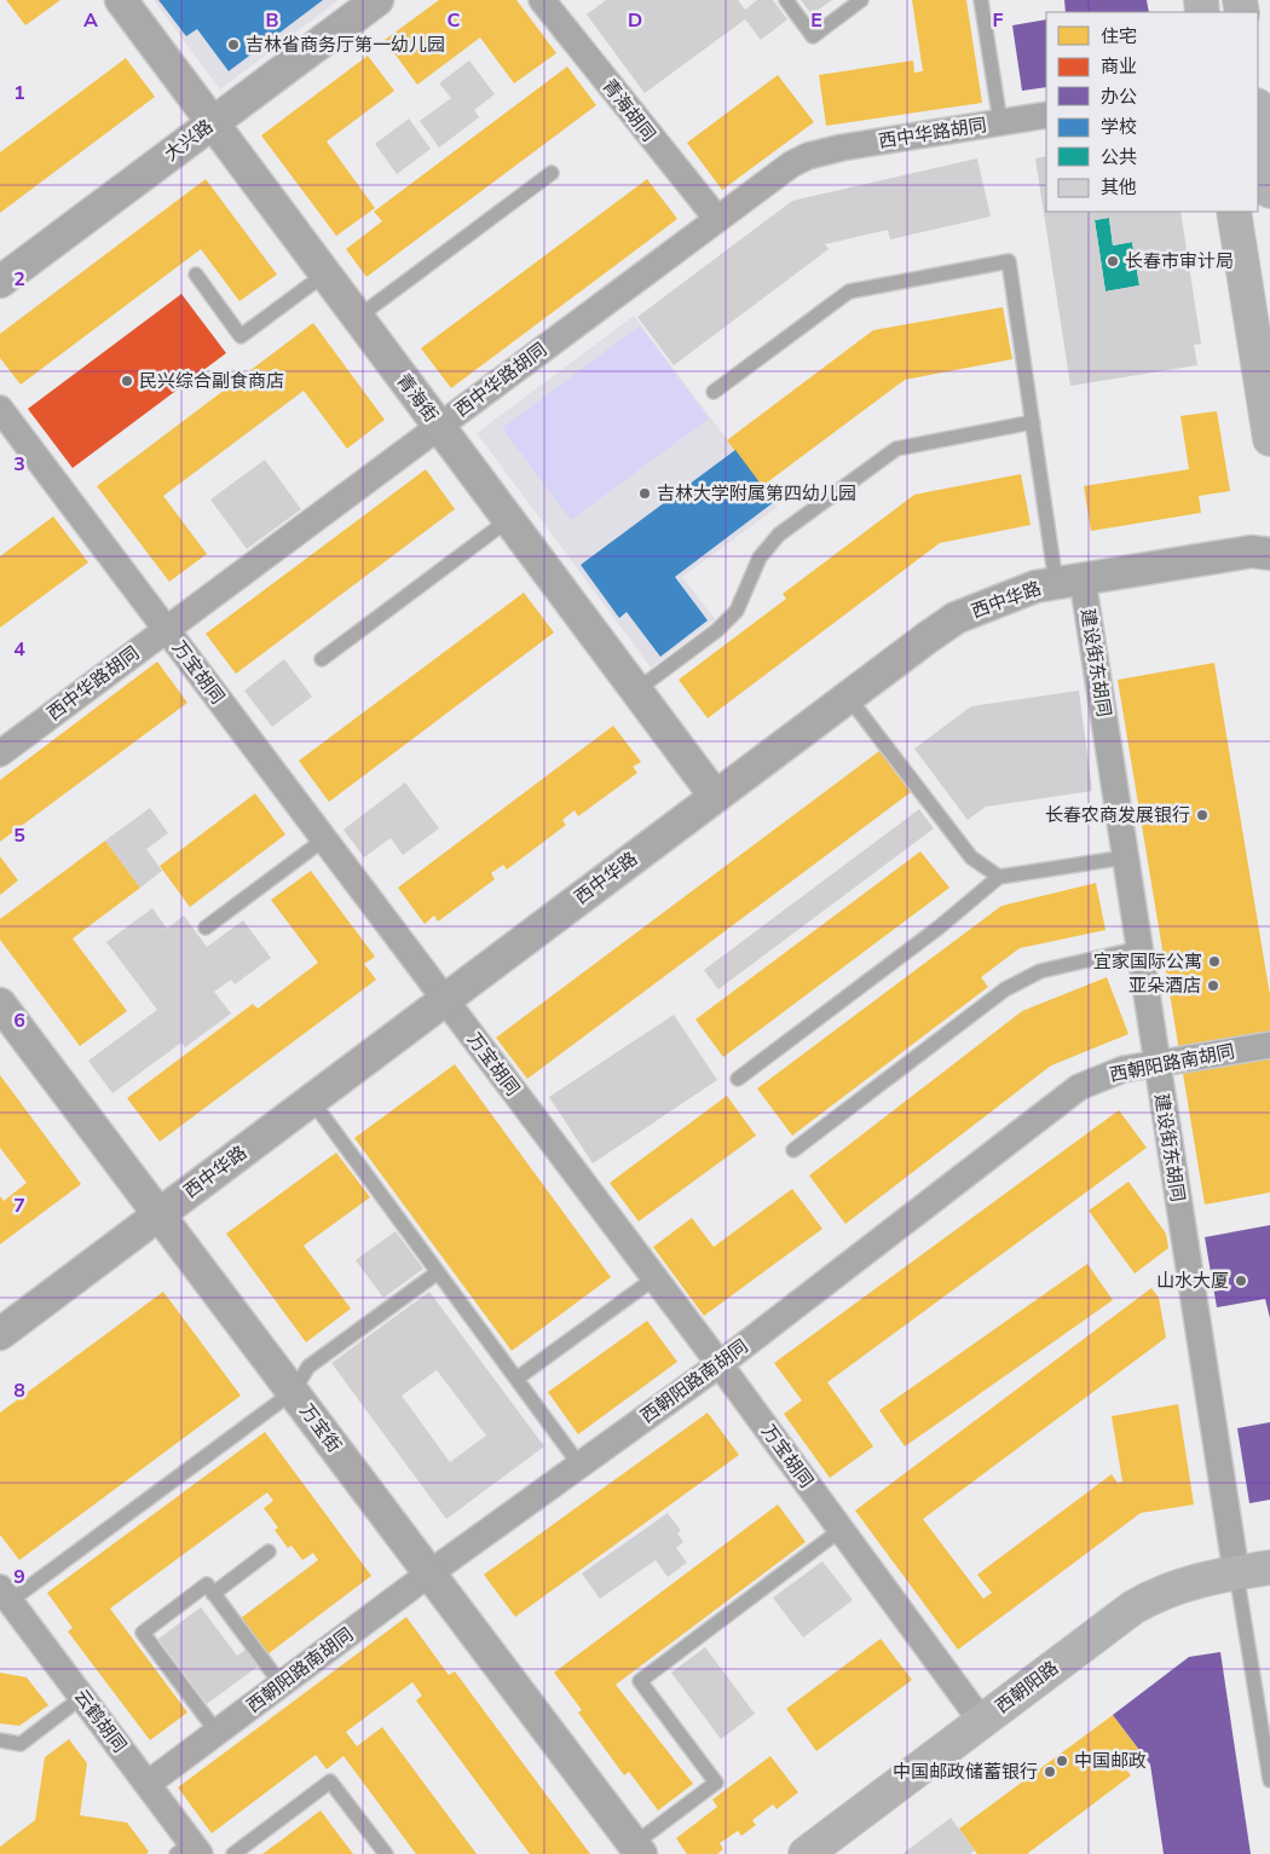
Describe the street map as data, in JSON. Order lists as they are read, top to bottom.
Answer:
{
  "streets": {
    "main road": ["西朝阳路"],
    "street": [
      "青海胡同",
      "西中华路胡同",
      "大兴路",
      "青海街",
      "西中华路",
      "建设街东胡同",
      "万宝胡同",
      "西朝阳路南胡同",
      "万宝街",
      "云鹤胡同"
    ]
  },
  "crossings": [
    ["青海胡同", "西中华路胡同"],
    ["西中华路胡同", "青海街"],
    ["西中华路胡同", "万宝胡同"],
    ["大兴路", "青海街"],
    ["青海街", "西中华路"],
    ["西中华路", "建设街东胡同"],
    ["西中华路", "万宝胡同"],
    ["西中华路", "万宝街"],
    ["建设街东胡同", "西朝阳路南胡同"],
    ["建设街东胡同", "西朝阳路"],
    ["万宝胡同", "西朝阳路南胡同"],
    ["万宝胡同", "西朝阳路"],
    ["西朝阳路南胡同", "万宝街"],
    ["西朝阳路南胡同", "云鹤胡同"]
  ],
  "places": [
    "吉林省商务厅第一幼儿园",
    "长春市审计局",
    "民兴综合副食商店",
    "吉林大学附属第四幼儿园",
    "长春农商发展银行",
    "宜家国际公寓",
    "亚朵酒店",
    "山水大厦",
    "中国邮政",
    "中国邮政储蓄银行"
  ],
  "legend": [
    "住宅",
    "商业",
    "办公",
    "学校",
    "公共",
    "其他"
  ],
  "grid": {
    "columns": [
      "A",
      "B",
      "C",
      "D",
      "E",
      "F"
    ],
    "rows": [
      "1",
      "2",
      "3",
      "4",
      "5",
      "6",
      "7",
      "8",
      "9"
    ]
  }
}
